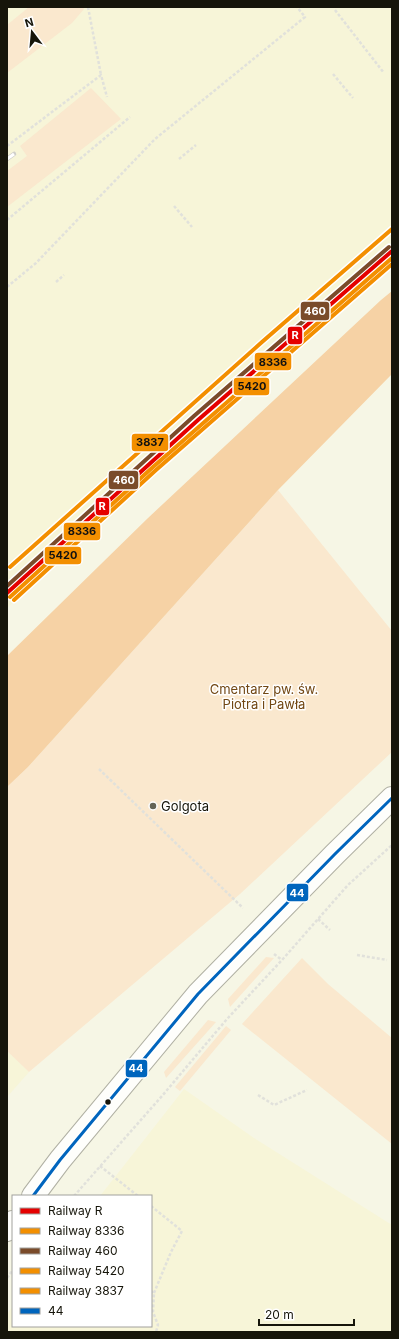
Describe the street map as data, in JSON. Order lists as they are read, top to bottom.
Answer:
{
  "parks": ["Cmentarz pw. św. Piotra i Pawła"],
  "places": ["Golgota"],
  "lines": [
    "rail line 3837",
    "rail line 460",
    "rail line R",
    "rail line 8336",
    "rail line 5420",
    "transit line 44"
  ],
  "legend": [
    "Railway R",
    "Railway 8336",
    "Railway 460",
    "Railway 5420",
    "Railway 3837",
    "44"
  ],
  "scale_bar": "20 m",
  "north": "top"
}
